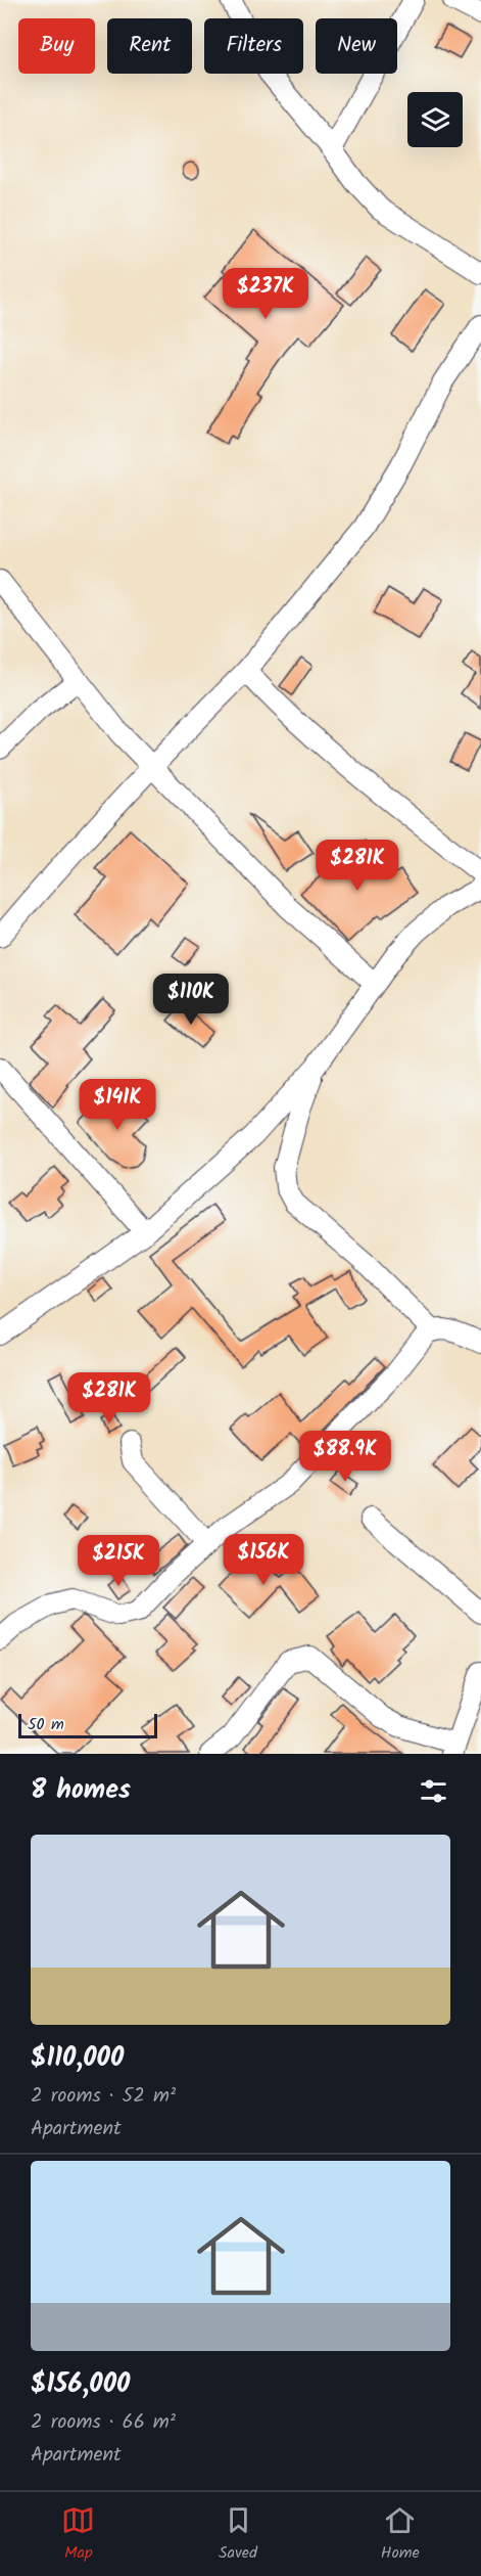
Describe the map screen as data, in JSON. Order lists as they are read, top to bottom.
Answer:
{
  "scale_bar": "50 m",
  "page": {
    "chip": [
      "Buy",
      "Rent",
      "Filters",
      "New"
    ],
    "price": [
      "$237K",
      "$281K",
      "$110K",
      "$141K",
      "$281K",
      "$88.9K",
      "$156K",
      "$215K"
    ],
    "scale": "50 m",
    "heading": "8 homes",
    "list": [
      {
        "name": "$110,000",
        "note": "2 rooms · 52 m² · Apartment"
      },
      {
        "name": "$156,000",
        "note": "2 rooms · 66 m² · Apartment"
      }
    ],
    "tabs": ["Map", "Saved", "Home"]
  }
}
